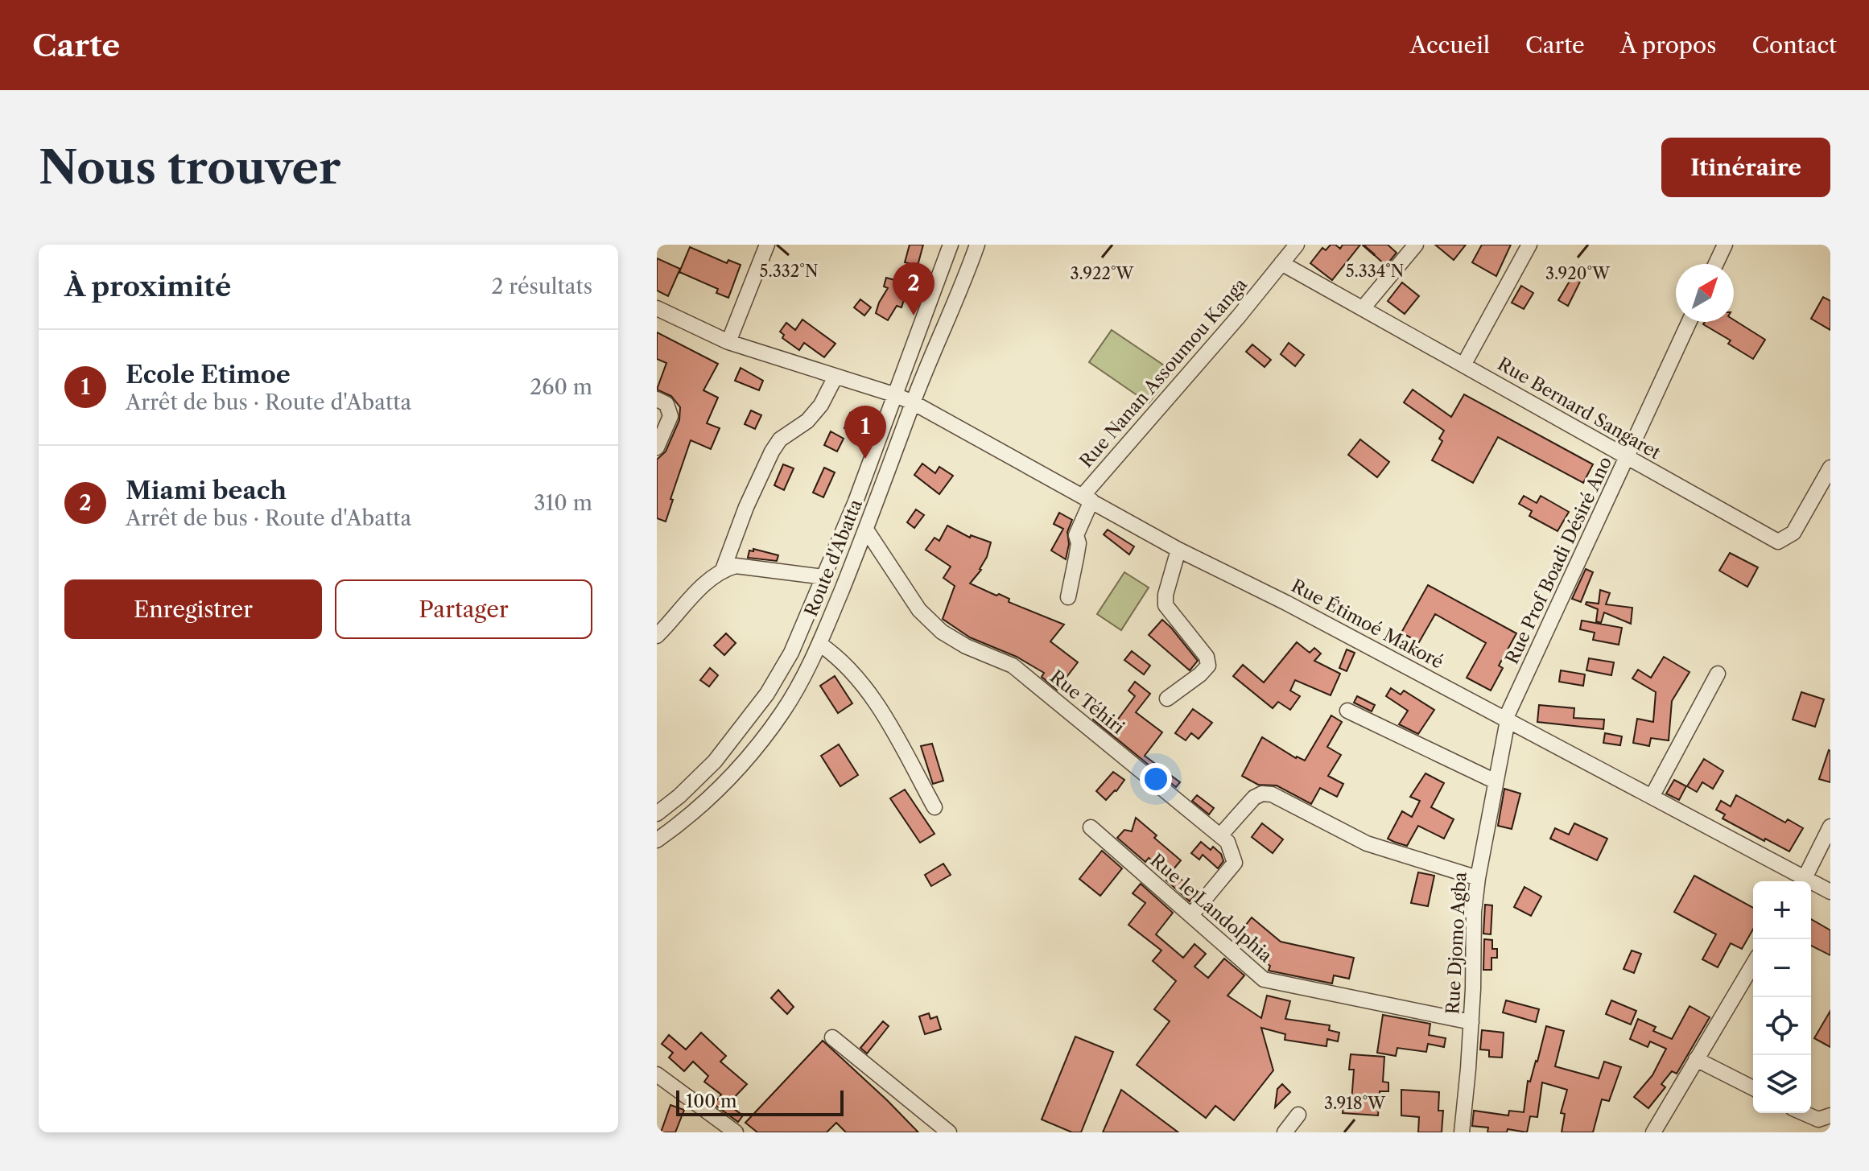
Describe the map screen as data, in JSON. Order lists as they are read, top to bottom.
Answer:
{
  "streets": {
    "street": [
      "Rue Nanan Assoumou Kanga",
      "Rue Bernard Sangaret",
      "Route d'Abatta",
      "Rue Prof Boadi Désiré Ano",
      "Rue Étimoé Makoré",
      "Rue Téhiri",
      "Rue le Landolphia",
      "Rue Djomo Agba"
    ]
  },
  "crossings": [
    ["Rue Nanan Assoumou Kanga", "Rue Bernard Sangaret"],
    ["Rue Nanan Assoumou Kanga", "Rue Étimoé Makoré"],
    ["Rue Bernard Sangaret", "Rue Prof Boadi Désiré Ano"],
    ["Route d'Abatta", "Rue Étimoé Makoré"],
    ["Route d'Abatta", "Rue Téhiri"],
    ["Rue Prof Boadi Désiré Ano", "Rue Étimoé Makoré"],
    ["Rue Prof Boadi Désiré Ano", "Rue Djomo Agba"],
    ["Rue Étimoé Makoré", "Rue Djomo Agba"],
    ["Rue Téhiri", "Rue le Landolphia"],
    ["Rue le Landolphia", "Rue Djomo Agba"]
  ],
  "scale_bar": "100 m",
  "north": "top right",
  "page": {
    "header": "Carte",
    "nav": [
      "Accueil",
      "Carte",
      "À propos",
      "Contact"
    ],
    "buttons": [
      "Itinéraire",
      ["Enregistrer", "Partager"]
    ],
    "title": "Nous trouver",
    "heading": ["À proximité", "2 résultats"],
    "pins": ["2", "1"],
    "list": [
      {
        "mark": "1",
        "name": "Ecole Etimoe",
        "note": "Arrêt de bus · Route d'Abatta",
        "value": "260 m"
      },
      {
        "mark": "2",
        "name": "Miami beach",
        "note": "Arrêt de bus · Route d'Abatta",
        "value": "310 m"
      }
    ],
    "map_buttons": ["+", "−"],
    "scale": "100 m"
  },
  "coordinates": [
    "5.332°N",
    "5.334°N",
    "3.922°W",
    "3.920°W",
    "3.918°W"
  ]
}
